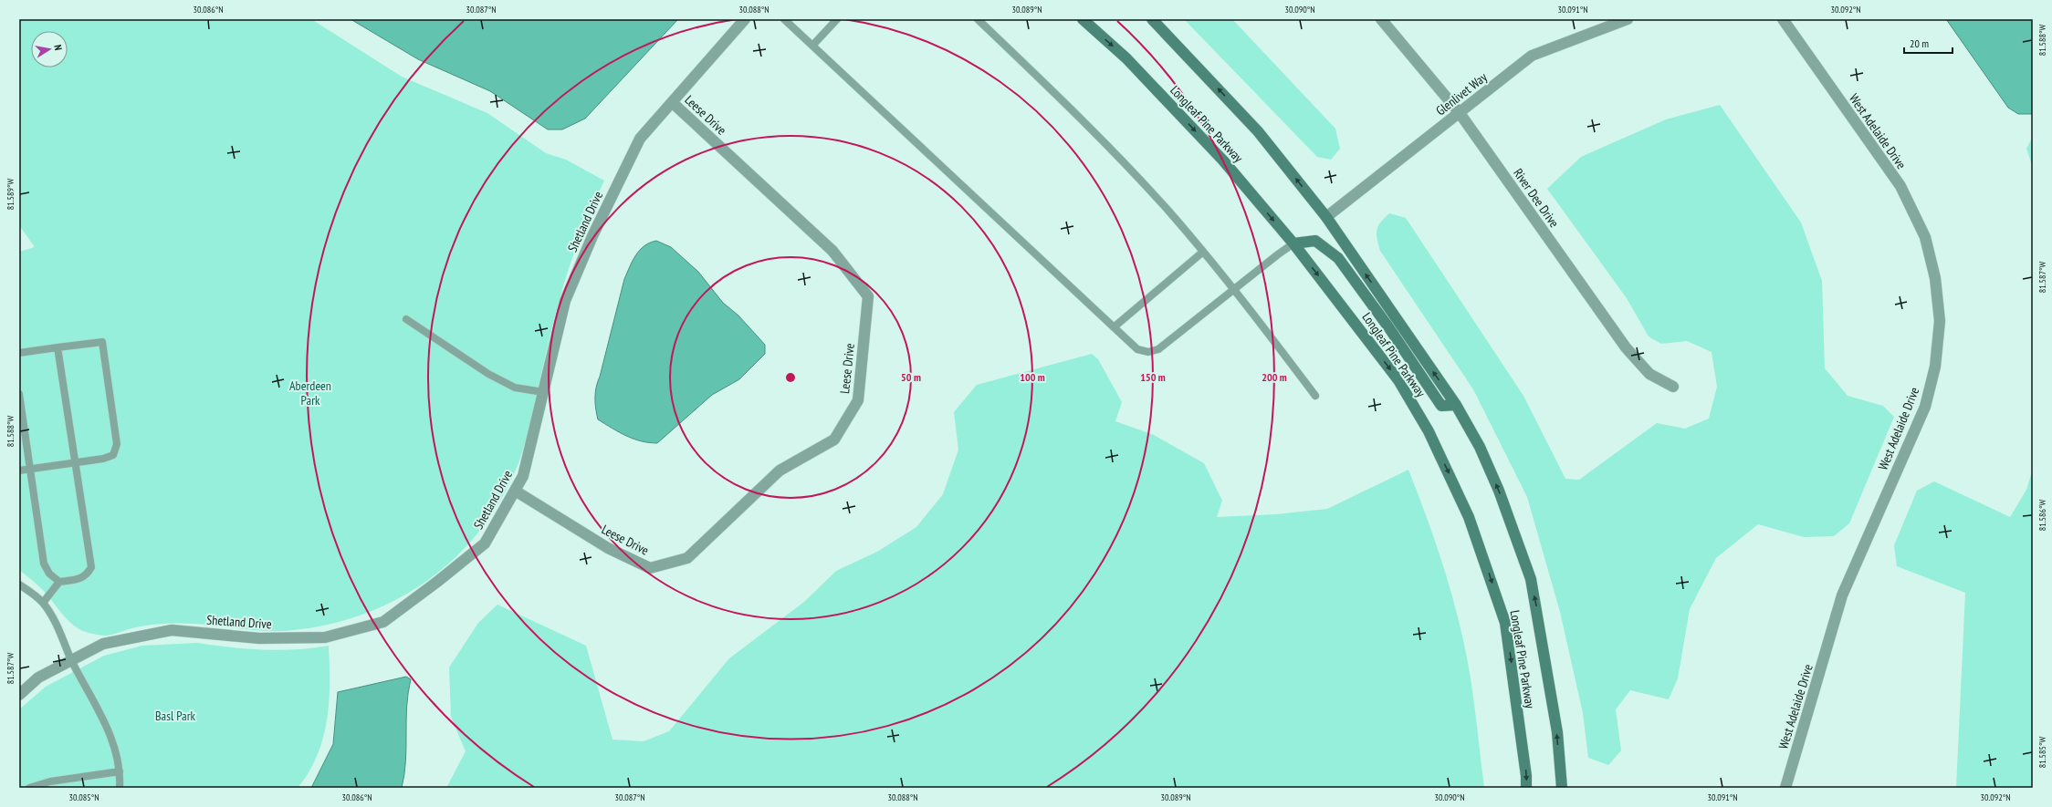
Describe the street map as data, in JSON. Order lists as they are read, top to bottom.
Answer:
{
  "streets": {
    "main road": ["Longleaf Pine Parkway"],
    "street": [
      "Glenlivet Way",
      "Leese Drive",
      "West Adelaide Drive",
      "River Dee Drive",
      "Shetland Drive"
    ]
  },
  "crossings": [
    ["Glenlivet Way", "Longleaf Pine Parkway"],
    ["Glenlivet Way", "River Dee Drive"],
    ["Leese Drive", "Shetland Drive"]
  ],
  "parks": ["Aberdeen Park", "Basl Park"],
  "scale_bar": "20 m",
  "north": "right",
  "coordinates": [
    "30.086°N",
    "30.087°N",
    "30.088°N",
    "30.089°N",
    "30.090°N",
    "30.091°N",
    "30.092°N",
    "81.588°W",
    "81.589°W",
    "81.587°W",
    "81.586°W",
    "81.585°W",
    "30.085°N"
  ],
  "rings": [
    "50 m",
    "100 m",
    "150 m",
    "200 m"
  ]
}
